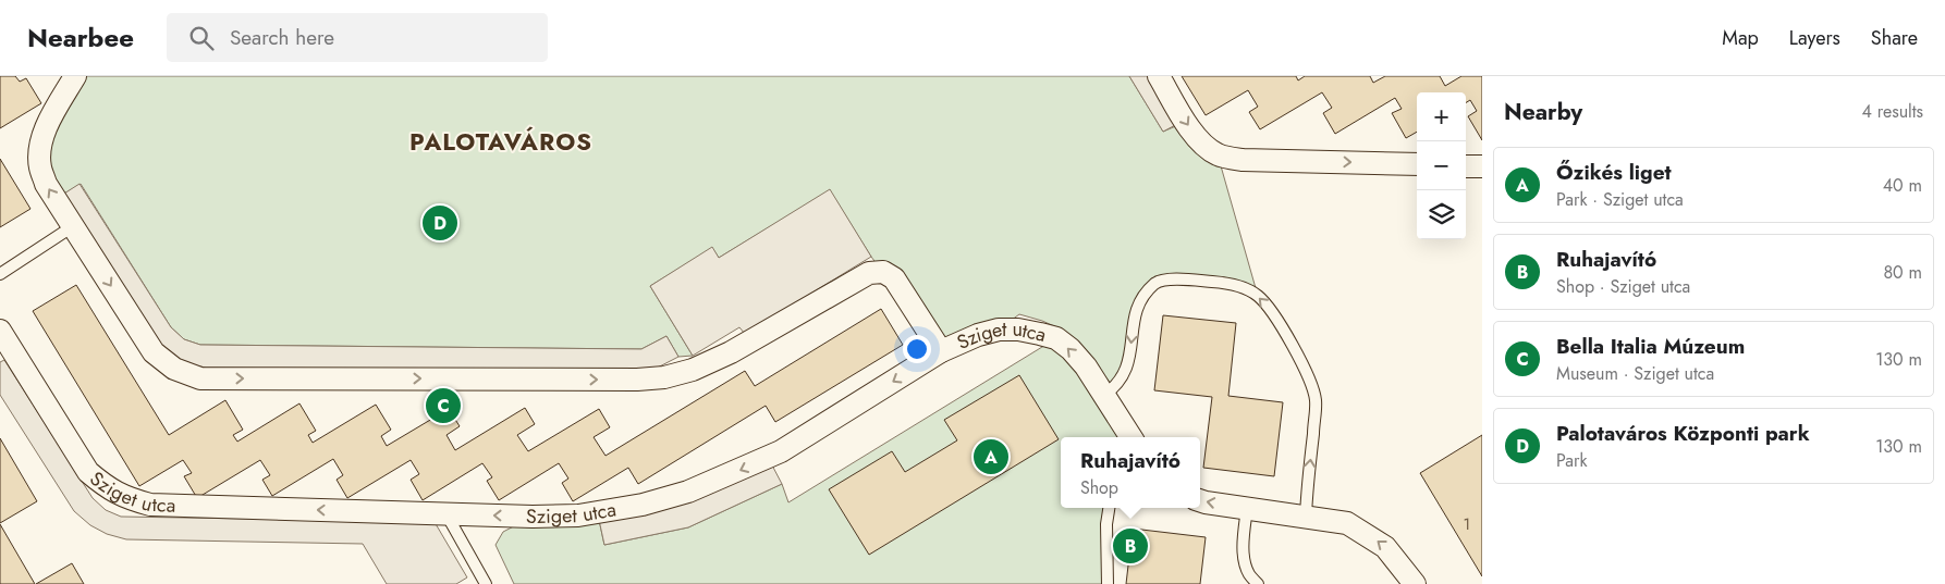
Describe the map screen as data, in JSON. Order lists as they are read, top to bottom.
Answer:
{
  "streets": {
    "street": ["Sziget utca"]
  },
  "one_way": ["Sziget utca"],
  "districts": ["PALOTAVÁROS"],
  "house_numbers": ["1"],
  "page": {
    "header": "Nearbee",
    "search": "Search here",
    "nav": ["Map", "Layers", "Share"],
    "heading": ["Nearby", "4 results"],
    "map_buttons": ["+", "−"],
    "list": [
      {
        "mark": "A",
        "name": "Őzikés liget",
        "note": "Park · Sziget utca",
        "value": "40 m"
      },
      {
        "mark": "B",
        "name": "Ruhajavító",
        "note": "Shop · Sziget utca",
        "value": "80 m"
      },
      {
        "mark": "C",
        "name": "Bella Italia Múzeum",
        "note": "Museum · Sziget utca",
        "value": "130 m"
      },
      {
        "mark": "D",
        "name": "Palotaváros Központi park",
        "note": "Park",
        "value": "130 m"
      }
    ],
    "pins": [
      "D",
      "C",
      "A",
      "B"
    ],
    "popup": ["Ruhajavító", "Shop"]
  }
}
